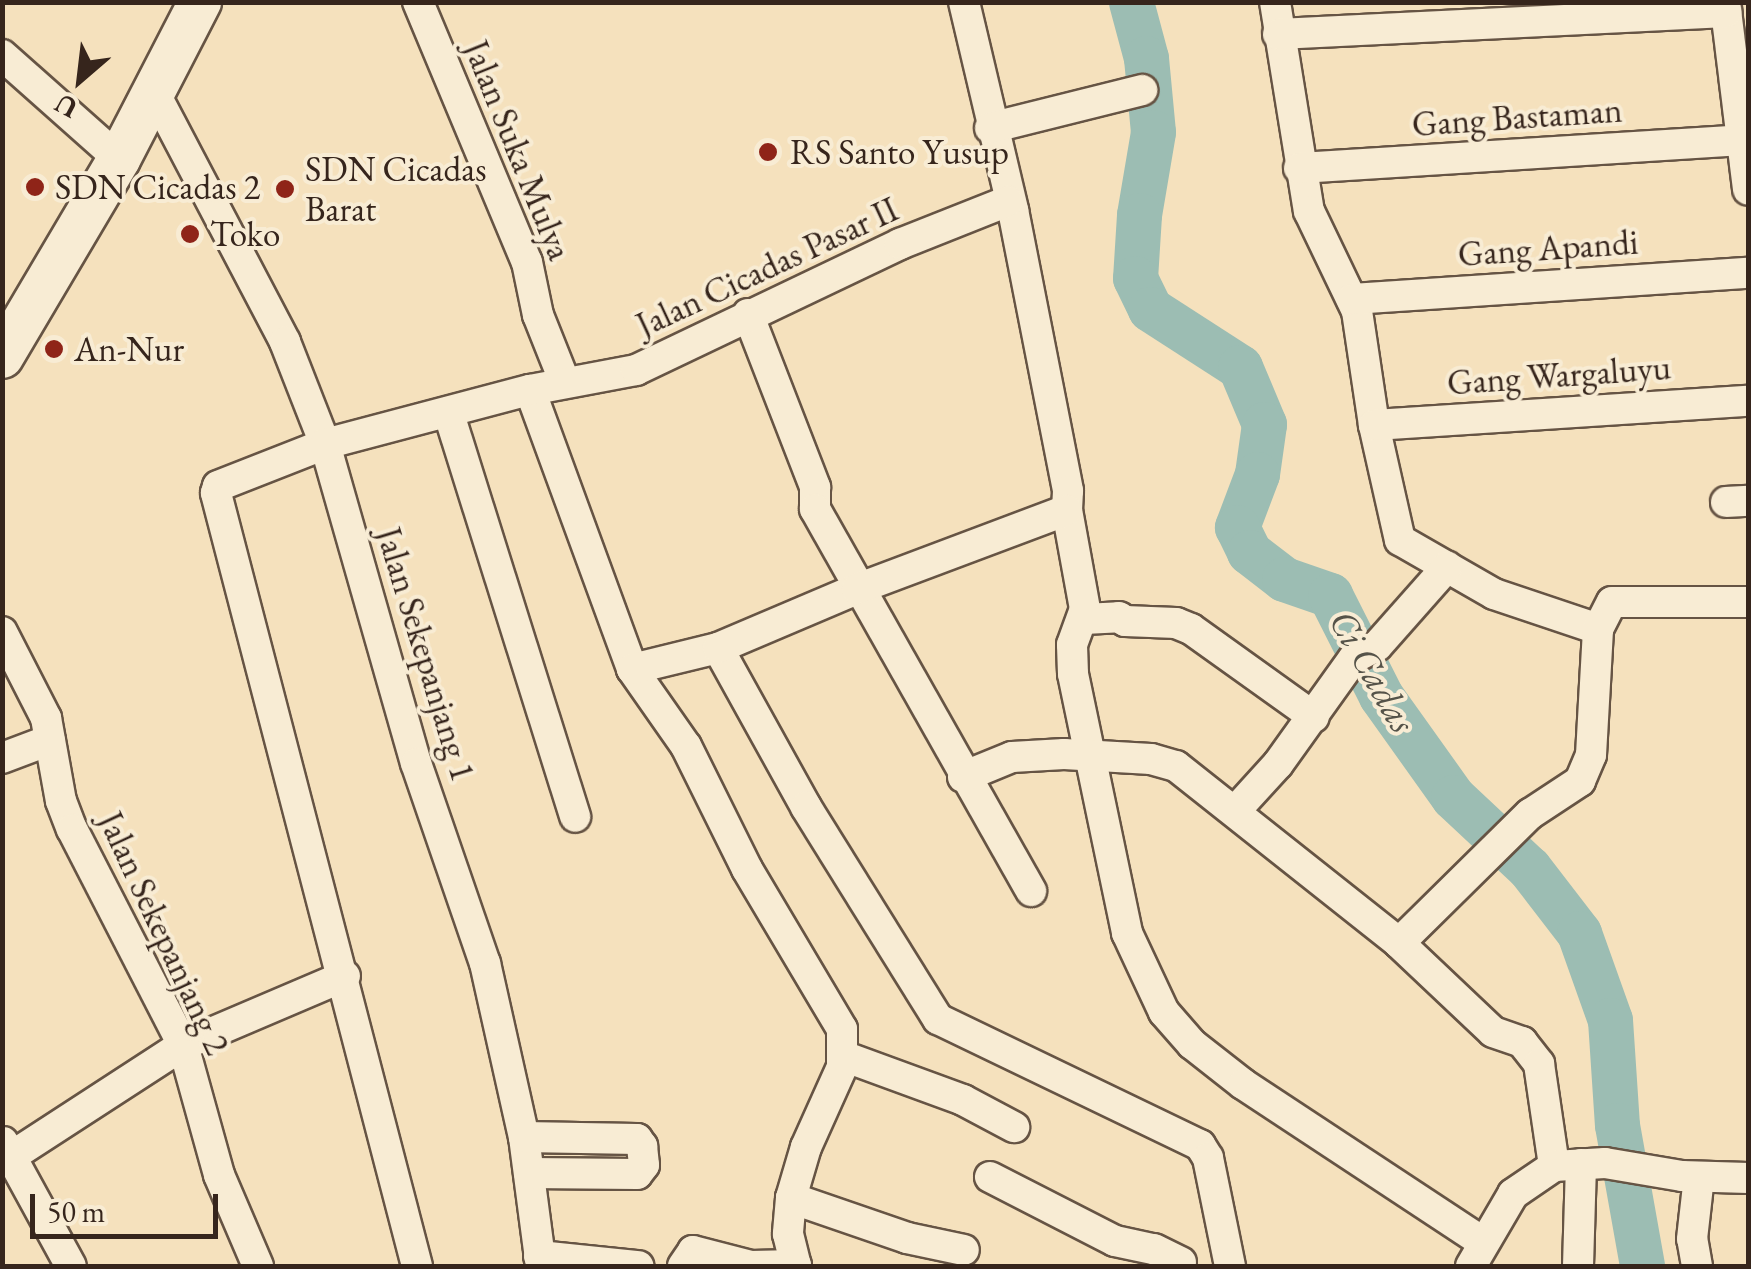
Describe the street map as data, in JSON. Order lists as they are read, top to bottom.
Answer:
{
  "streets": {
    "street": [
      "Gang Bastaman",
      "Jalan Suka Mulya",
      "Gang Apandi",
      "Jalan Cicadas Pasar II",
      "Gang Wargaluyu",
      "Jalan Sekepanjang 1",
      "Jalan Sekepanjang 2"
    ]
  },
  "crossings": [
    ["Jalan Suka Mulya", "Jalan Cicadas Pasar II"],
    ["Jalan Cicadas Pasar II", "Jalan Sekepanjang 1"]
  ],
  "water": ["Ci Cadas"],
  "places": [
    "RS Santo Yusup",
    "SDN Cicadas 2",
    "SDN Cicadas Barat",
    "Toko",
    "An-Nur"
  ],
  "scale_bar": "50 m",
  "north": "bottom left"
}
